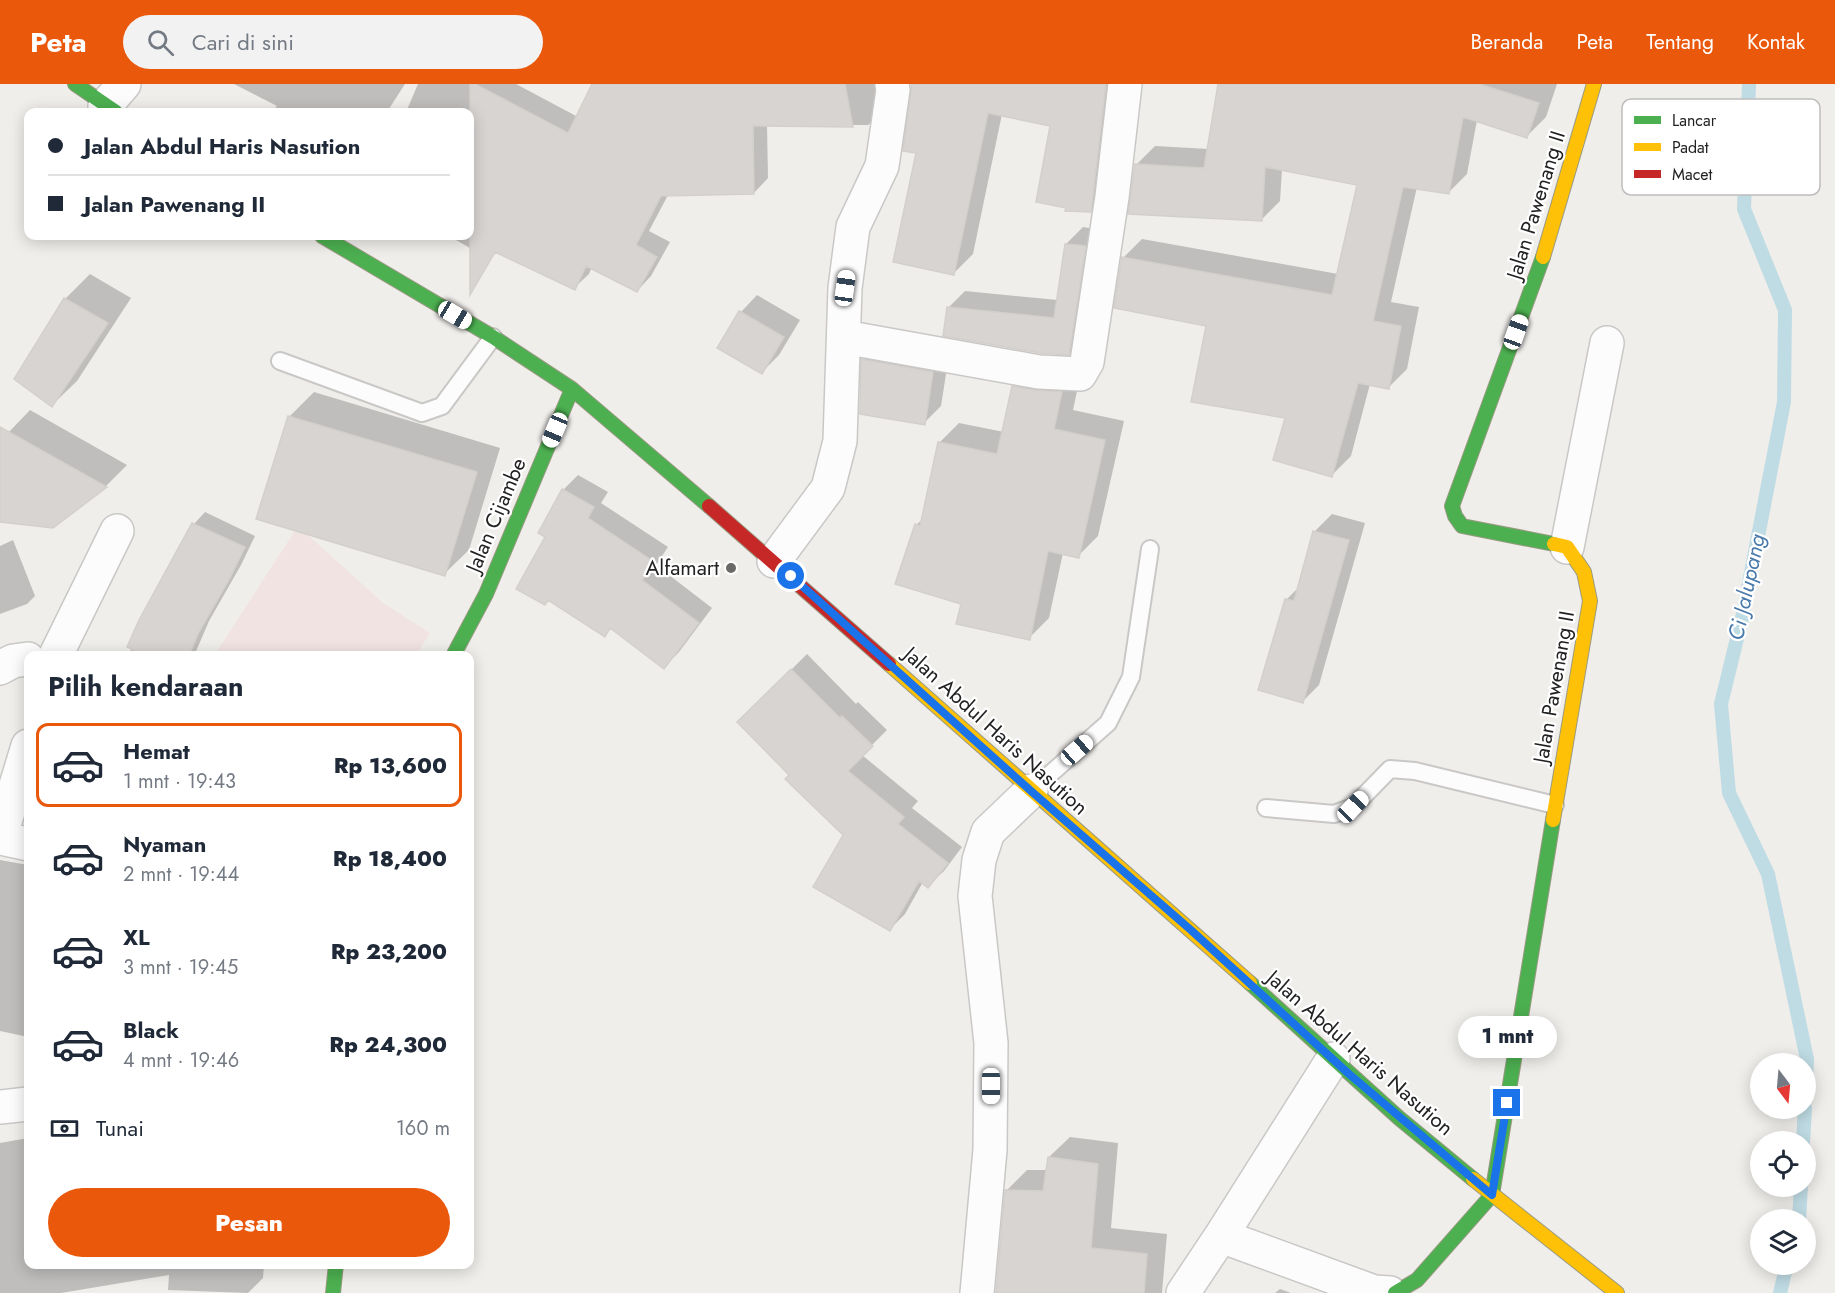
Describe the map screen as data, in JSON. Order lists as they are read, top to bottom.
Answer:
{
  "streets": {
    "main road": ["Jalan Pawenang II", "Jalan Cijambe", "Jalan Abdul Haris Nasution"]
  },
  "crossings": [
    ["Jalan Pawenang II", "Jalan Abdul Haris Nasution"],
    ["Jalan Cijambe", "Jalan Abdul Haris Nasution"]
  ],
  "water": ["Ci Jalupang"],
  "places": ["Alfamart"],
  "legend": ["Lancar", "Padat", "Macet"],
  "north": "bottom",
  "page": {
    "header": "Peta",
    "search": "Cari di sini",
    "nav": [
      "Beranda",
      "Peta",
      "Tentang",
      "Kontak"
    ],
    "banner": ["Jalan Abdul Haris Nasution", "Jalan Pawenang II"],
    "heading": "Pilih kendaraan",
    "list": [
      {
        "name": "Hemat",
        "note": "1 mnt · 19:43",
        "value": "Rp 13,600"
      },
      {
        "name": "Nyaman",
        "note": "2 mnt · 19:44",
        "value": "Rp 18,400"
      },
      {
        "name": "XL",
        "note": "3 mnt · 19:45",
        "value": "Rp 23,200"
      },
      {
        "name": "Black",
        "note": "4 mnt · 19:46",
        "value": "Rp 24,300"
      }
    ],
    "bubble": "1 mnt",
    "pay": ["Tunai", "160 m"],
    "buttons": "Pesan"
  }
}
